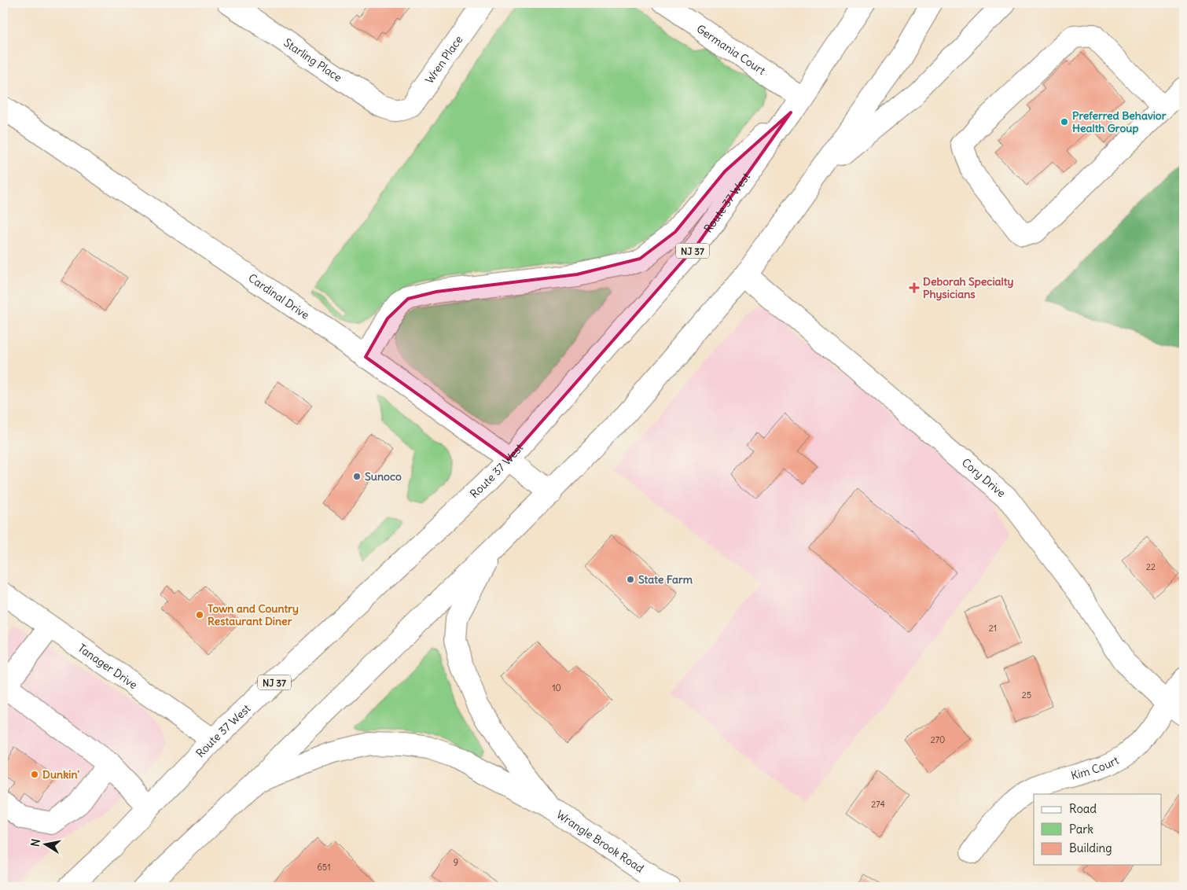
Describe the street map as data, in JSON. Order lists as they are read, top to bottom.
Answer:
{
  "streets": {
    "main road": [
      "Germania Court",
      "Starling Place",
      "Wren Place",
      "Route 37 West",
      "NJ 37",
      "Cardinal Drive",
      "Cory Drive",
      "Tanager Drive",
      "Kim Court",
      "Wrangle Brook Road"
    ]
  },
  "crossings": [
    ["Germania Court", "Route 37 West"],
    ["Starling Place", "Wren Place"],
    ["Route 37 West", "Cardinal Drive"],
    ["Route 37 West", "Tanager Drive"],
    ["Cory Drive", "Kim Court"]
  ],
  "places": {
    "other": [
      "Preferred Behavior Health Group",
      "Sunoco",
      "State Farm",
      "Town and Country Restaurant Diner",
      "Dunkin'"
    ],
    "health": ["Deborah Specialty Physicians"]
  },
  "house_numbers": [
    "22",
    "21",
    "10",
    "25",
    "270",
    "274",
    "9",
    "651"
  ],
  "legend": ["Road", "Park", "Building"],
  "north": "left"
}
